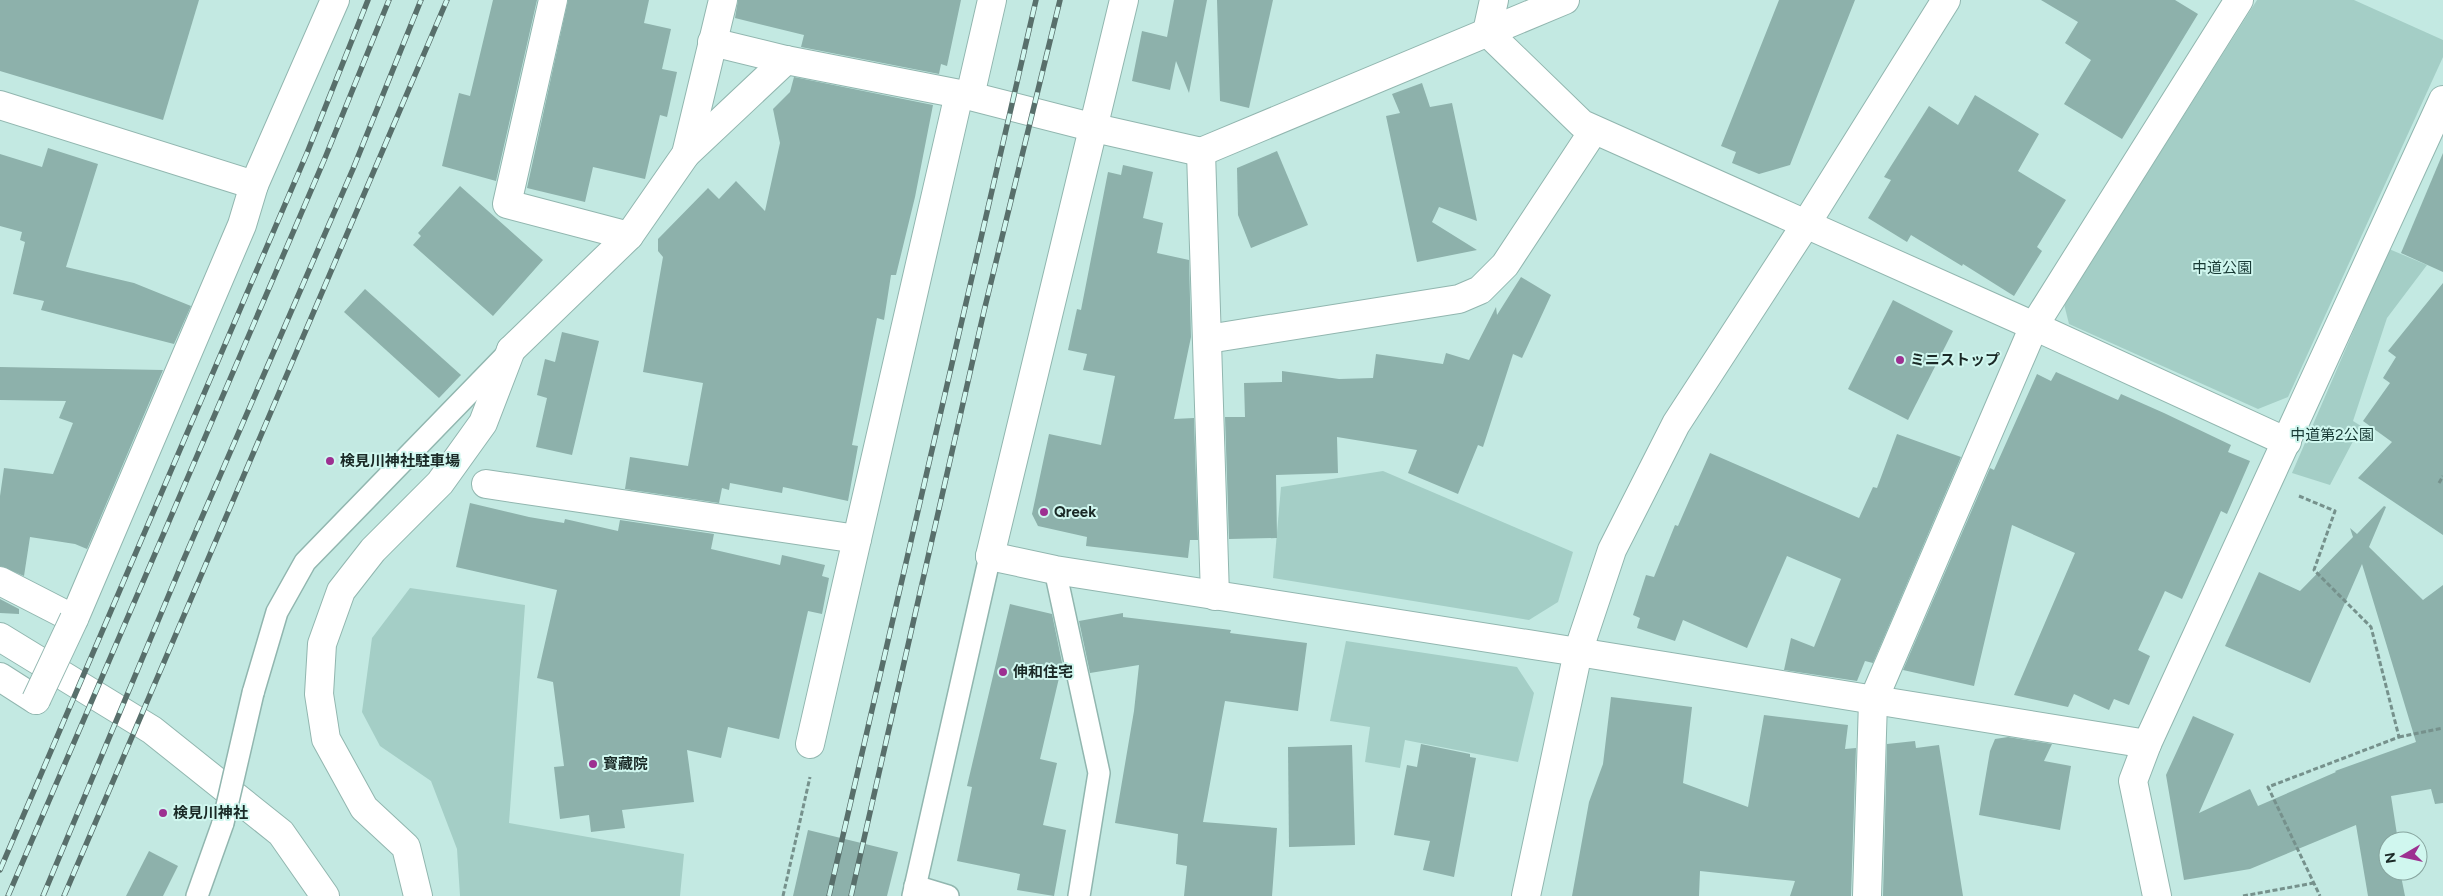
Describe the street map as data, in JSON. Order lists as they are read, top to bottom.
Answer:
{
  "parks": ["中道公園", "中道第2公園"],
  "places": [
    "ミニストップ",
    "検見川神社駐車場",
    "Qreek",
    "伸和住宅",
    "寳藏院",
    "検見川神社"
  ],
  "north": "left"
}
